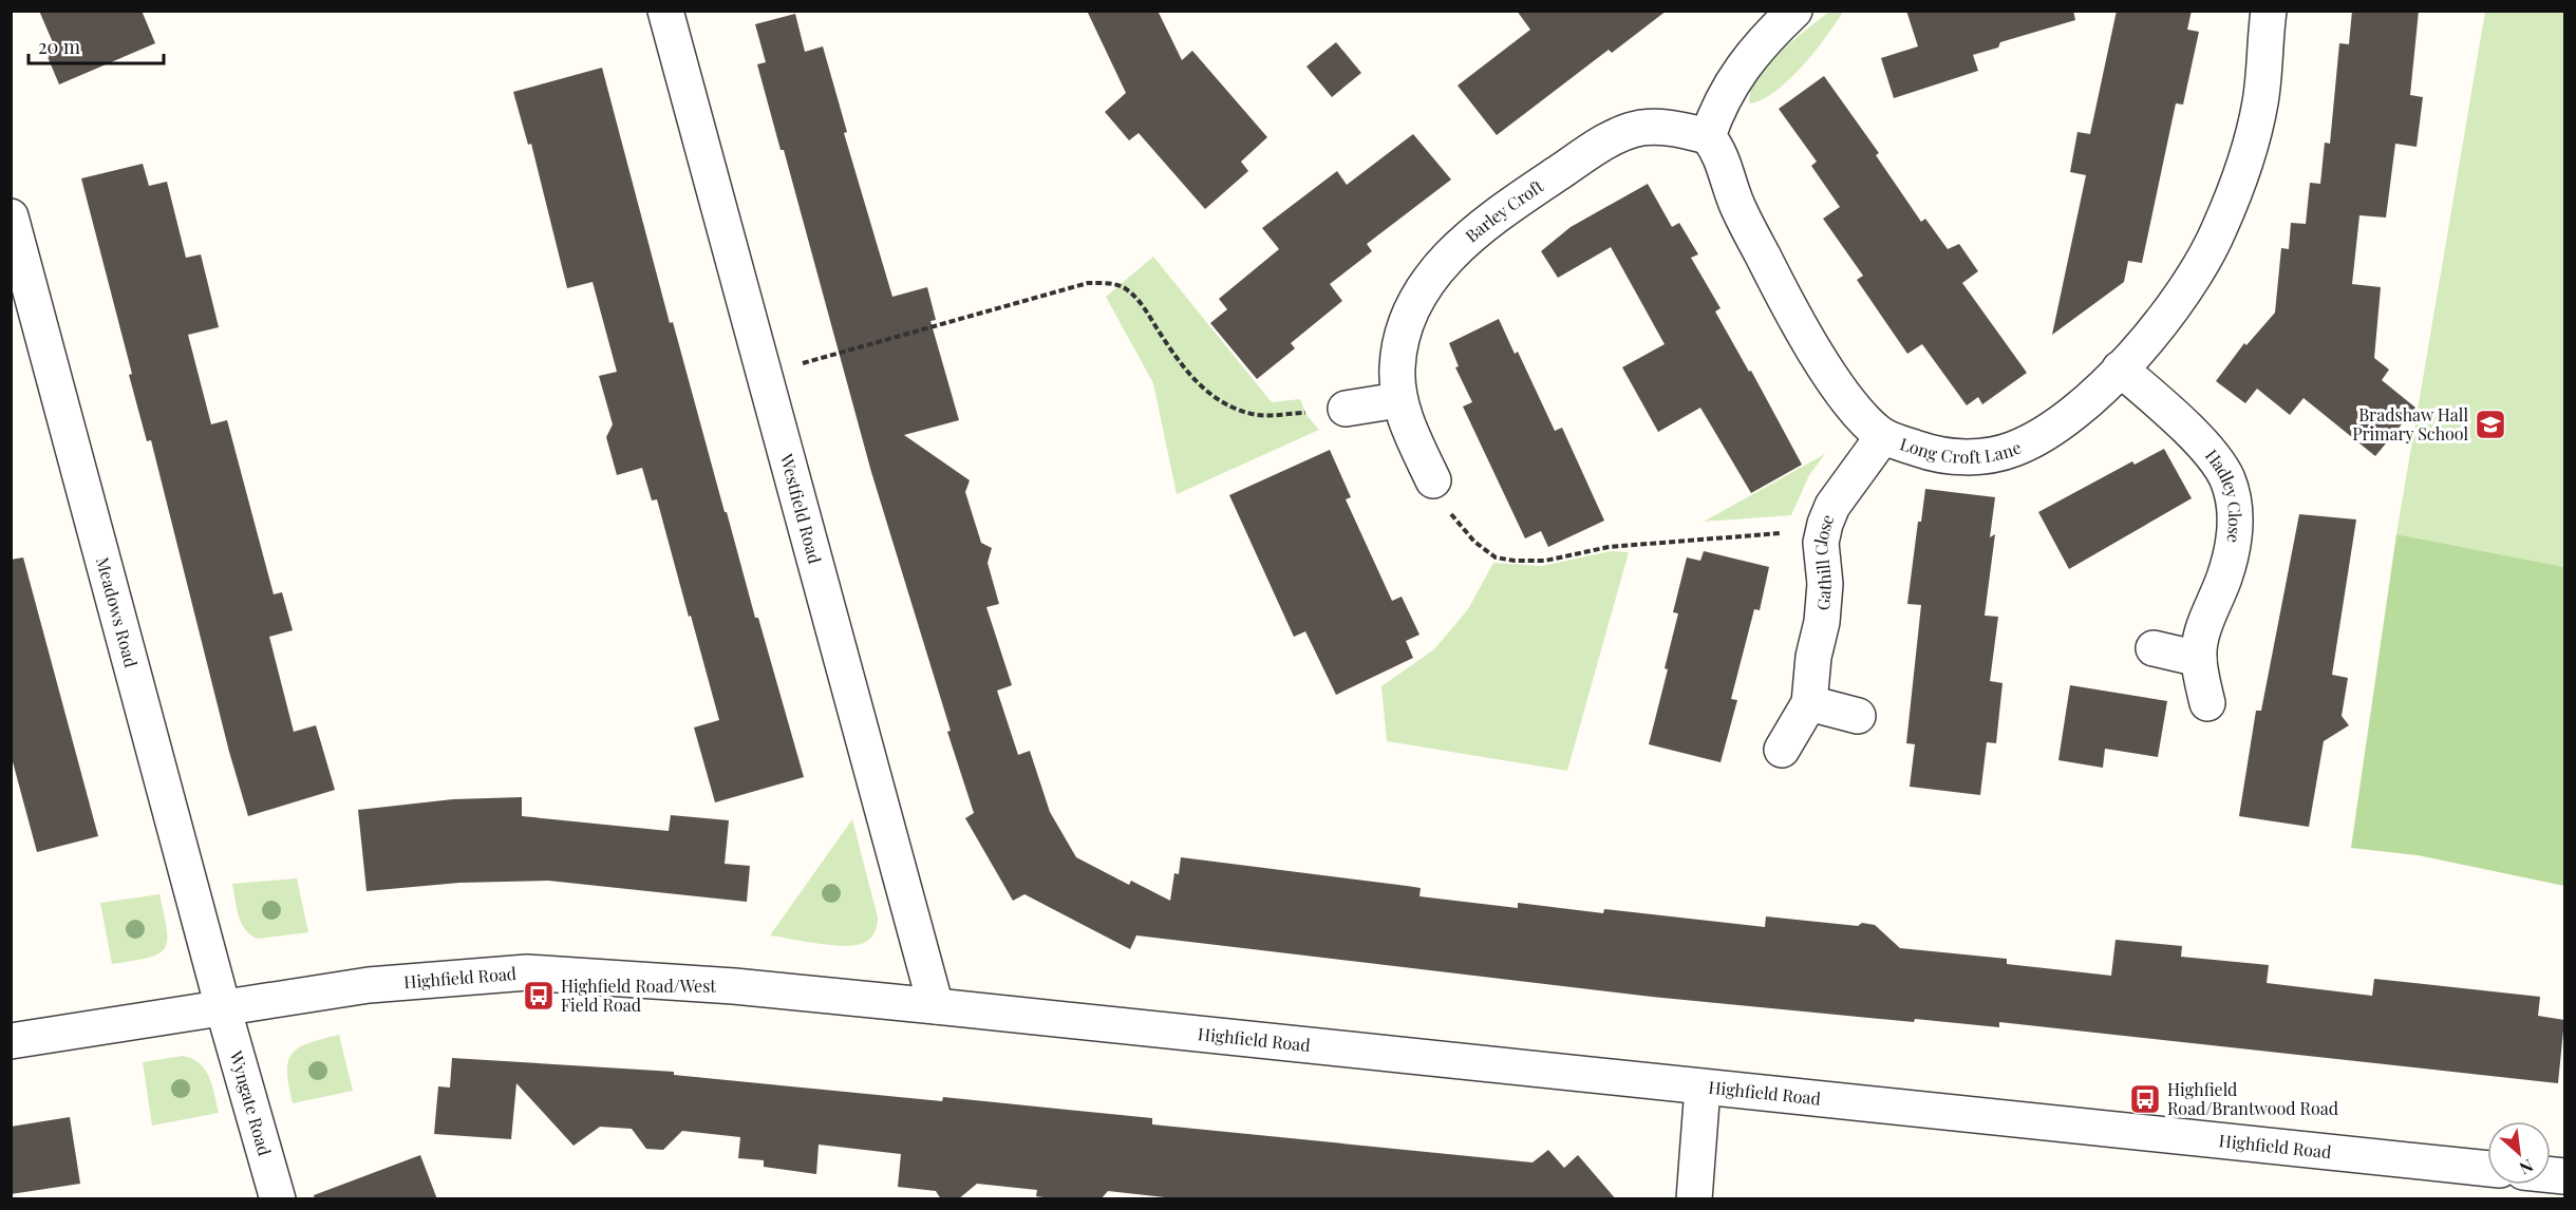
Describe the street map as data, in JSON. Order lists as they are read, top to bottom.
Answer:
{
  "streets": {
    "street": [
      "Barley Croft",
      "Long Croft Lane",
      "Hadley Close",
      "Westfield Road",
      "Gathill Close",
      "Meadows Road",
      "Highfield Road",
      "Wyngate Road"
    ]
  },
  "crossings": [
    ["Barley Croft", "Long Croft Lane"],
    ["Long Croft Lane", "Hadley Close"],
    ["Long Croft Lane", "Gathill Close"],
    ["Westfield Road", "Highfield Road"],
    ["Meadows Road", "Highfield Road"],
    ["Meadows Road", "Wyngate Road"],
    ["Highfield Road", "Wyngate Road"]
  ],
  "places": {
    "school or university": ["Bradshaw Hall Primary School"],
    "bus stop": ["Highfield Road/West Field Road", "Highfield Road/Brantwood Road"]
  },
  "scale_bar": "20 m",
  "north": "bottom right"
}
